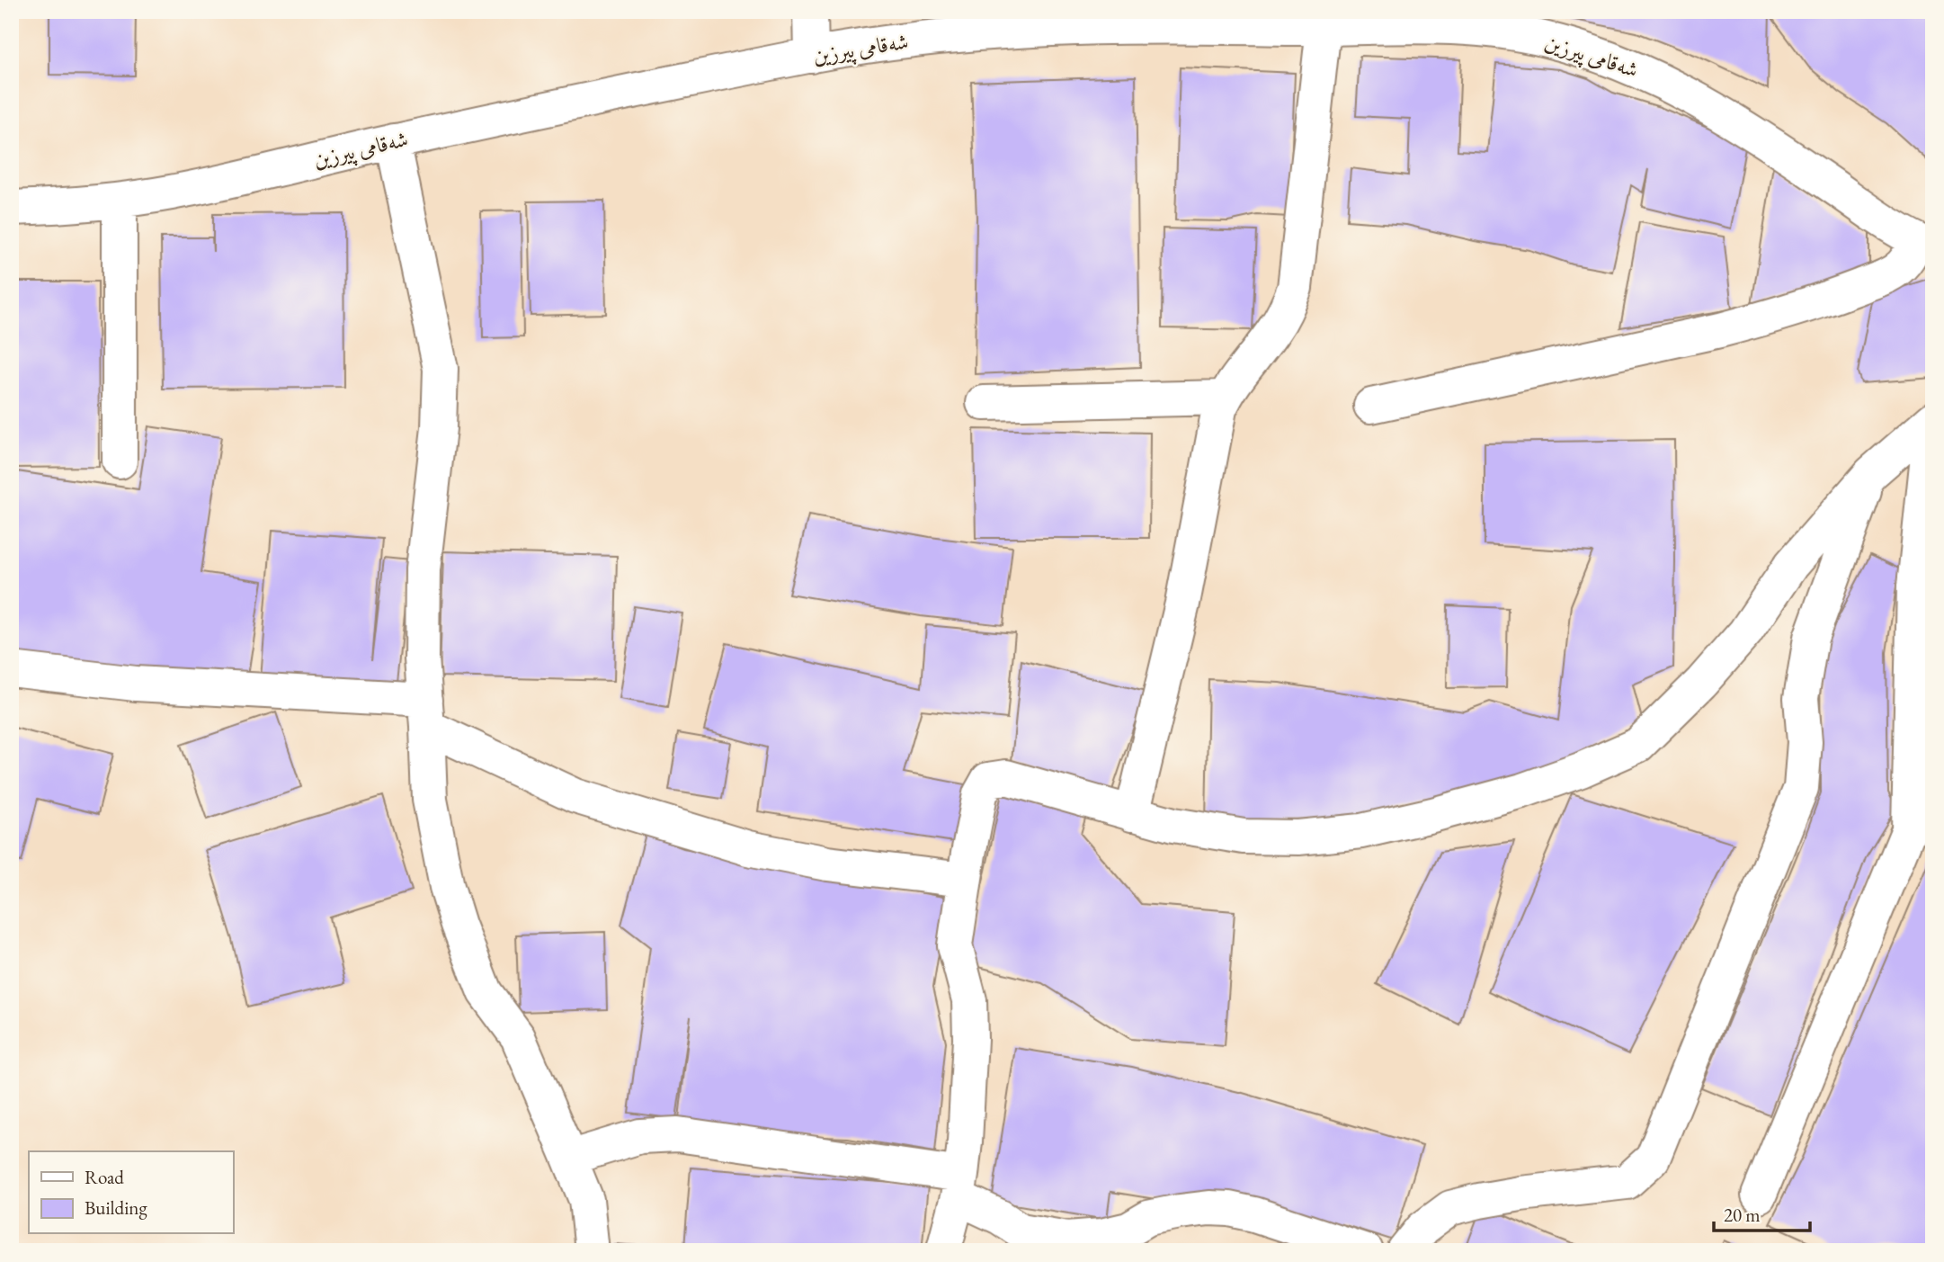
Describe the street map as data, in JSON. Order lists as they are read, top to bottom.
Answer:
{
  "streets": {
    "street": ["شەقامی پیرزین"]
  },
  "legend": ["Road", "Building"],
  "scale_bar": "20 m"
}
